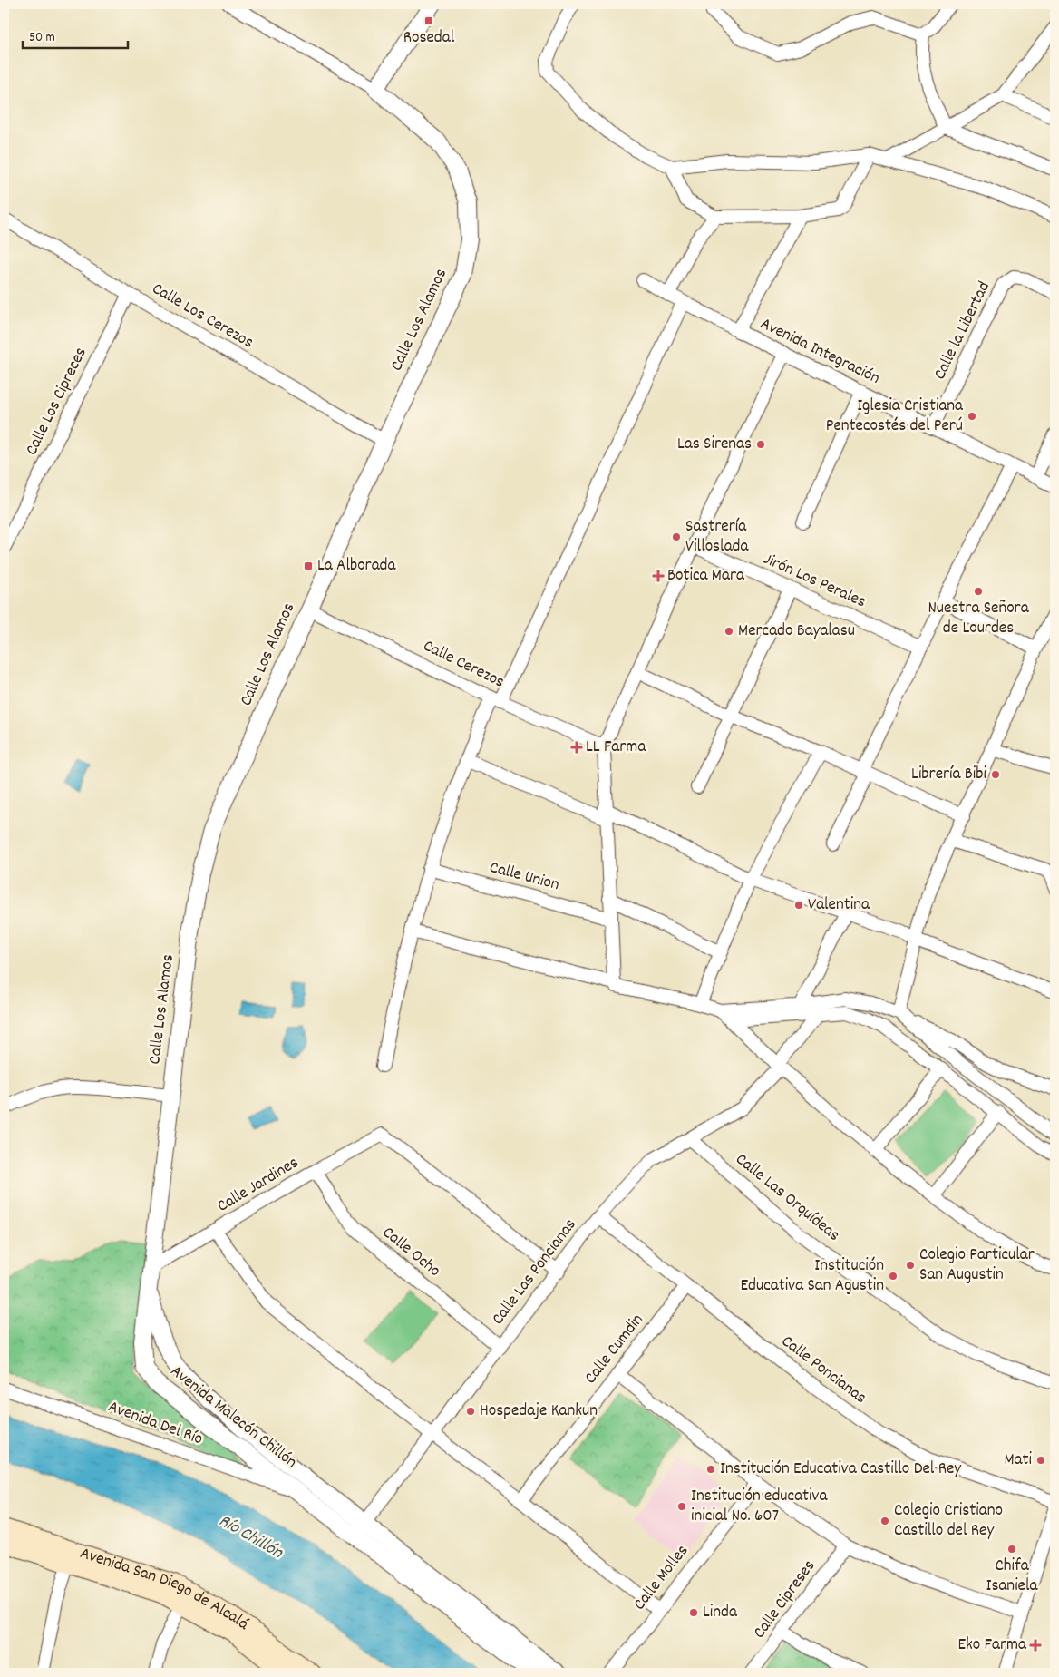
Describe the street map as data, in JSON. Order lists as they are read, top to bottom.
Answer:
{
  "streets": {
    "main road": ["Avenida San Diego de Alcalá"],
    "street": [
      "Calle Los Cerezos",
      "Calle Los Alamos",
      "Calle la Libertad",
      "Avenida Integración",
      "Calle Los Cipreces",
      "Jirón Los Perales",
      "Calle Cerezos",
      "Calle Union",
      "Calle Jardines",
      "Calle Las Orquídeas",
      "Calle Ocho",
      "Calle Las Poncianas",
      "Calle Cumdin",
      "Calle Poncianas",
      "Avenida Malecón Chillón",
      "Avenida Del Río",
      "Calle Molles",
      "Calle Cipreses"
    ]
  },
  "crossings": [
    ["Calle Los Cerezos", "Calle Los Alamos"],
    ["Calle Los Cerezos", "Calle Los Cipreces"],
    ["Calle Los Alamos", "Calle Cerezos"],
    ["Calle Los Alamos", "Calle Jardines"],
    ["Calle Los Alamos", "Avenida Malecón Chillón"],
    ["Calle la Libertad", "Avenida Integración"],
    ["Calle Jardines", "Calle Ocho"],
    ["Calle Jardines", "Calle Las Poncianas"],
    ["Calle Las Orquídeas", "Calle Las Poncianas"],
    ["Calle Ocho", "Calle Las Poncianas"],
    ["Calle Las Poncianas", "Calle Poncianas"],
    ["Calle Las Poncianas", "Avenida Malecón Chillón"],
    ["Calle Cumdin", "Calle Poncianas"],
    ["Avenida Malecón Chillón", "Avenida Del Río"]
  ],
  "water": ["Río Chillón"],
  "places": {
    "transit": ["Rosedal", "La Alborada"],
    "other": [
      "Iglesia Cristiana Pentecostés del Perú",
      "Las Sirenas",
      "Sastrería Villoslada",
      "Nuestra Señora de Lourdes",
      "Mercado Bayalasu",
      "Librería Bibi",
      "Valentina",
      "Colegio Particular San Augustin",
      "Institución Educativa San Agustin",
      "Hospedaje Kankun",
      "Mati",
      "Institución Educativa Castillo Del Rey",
      "Institución educativa inicial No. 607",
      "Colegio Cristiano Castillo del Rey",
      "Chifa Isaniela",
      "Linda"
    ],
    "health": ["Botica Mara", "LL Farma", "Eko Farma"]
  },
  "scale_bar": "50 m"
}
